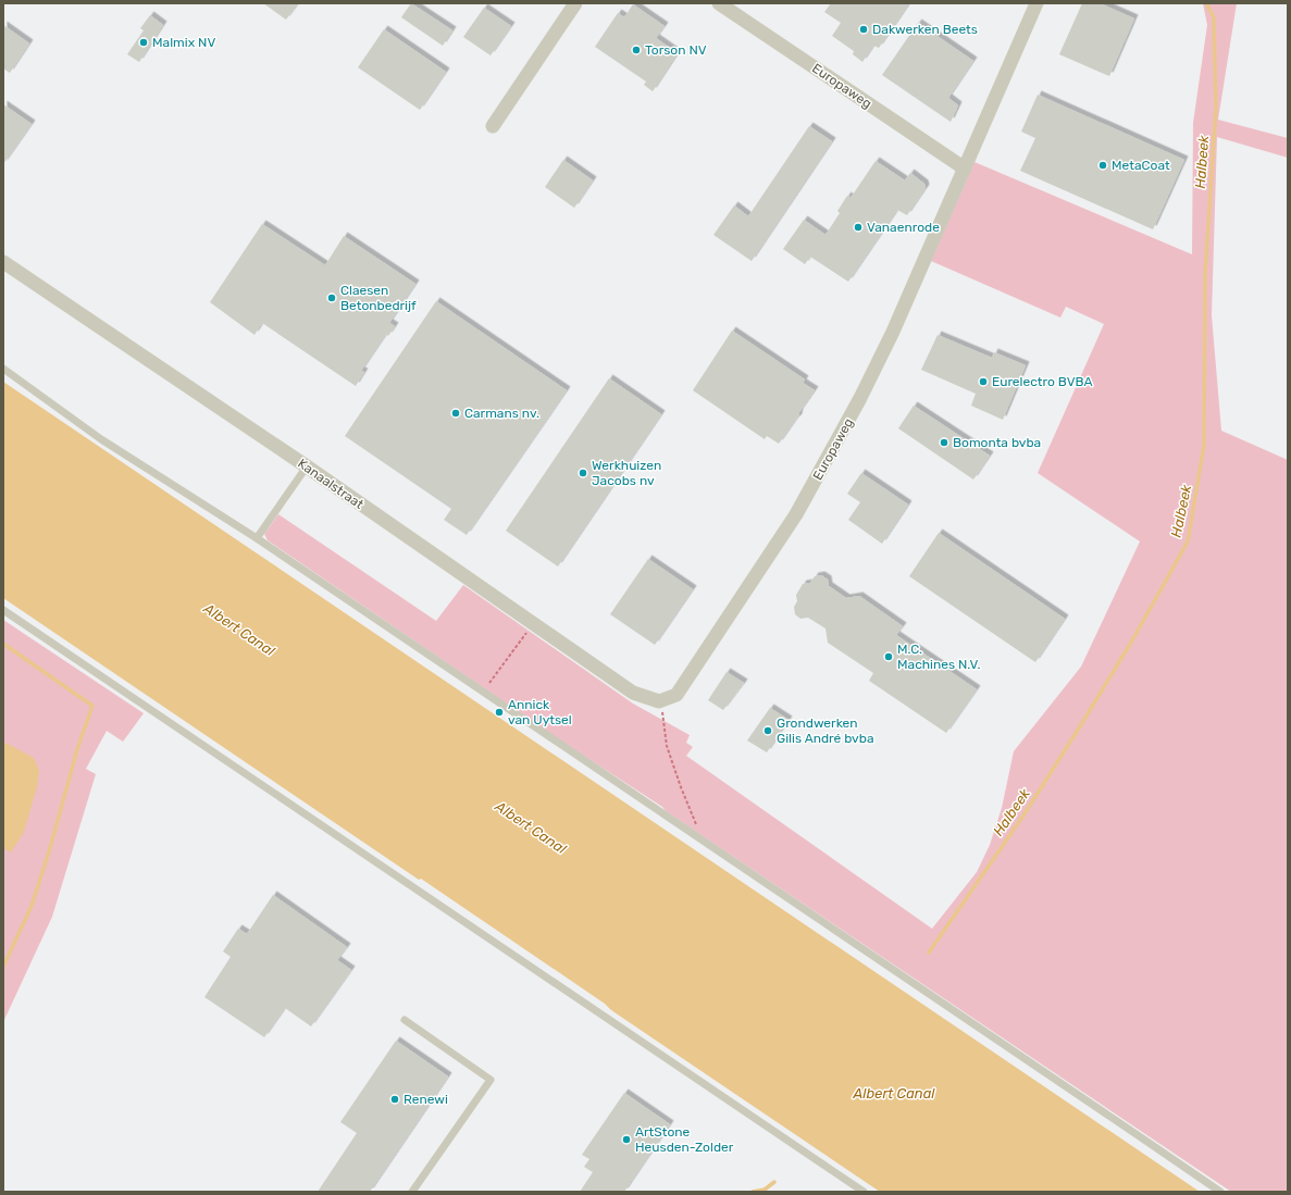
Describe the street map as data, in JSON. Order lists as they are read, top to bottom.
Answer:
{
  "streets": {
    "street": ["Europaweg", "Kanaalstraat"]
  },
  "crossings": [
    ["Europaweg", "Kanaalstraat"]
  ],
  "water": ["Halbeek", "Albert Canal"],
  "places": [
    "Dakwerken Beets",
    "Malmix NV",
    "Torson NV",
    "MetaCoat",
    "Vanaenrode",
    "Claesen Betonbedrijf",
    "Eurelectro BVBA",
    "Carmans nv.",
    "Bomonta bvba",
    "Werkhuizen Jacobs nv",
    "M.C. Machines N.V.",
    "Annick van Uytsel",
    "Grondwerken Gilis André bvba",
    "Renewi",
    "ArtStone Heusden-Zolder"
  ]
}
